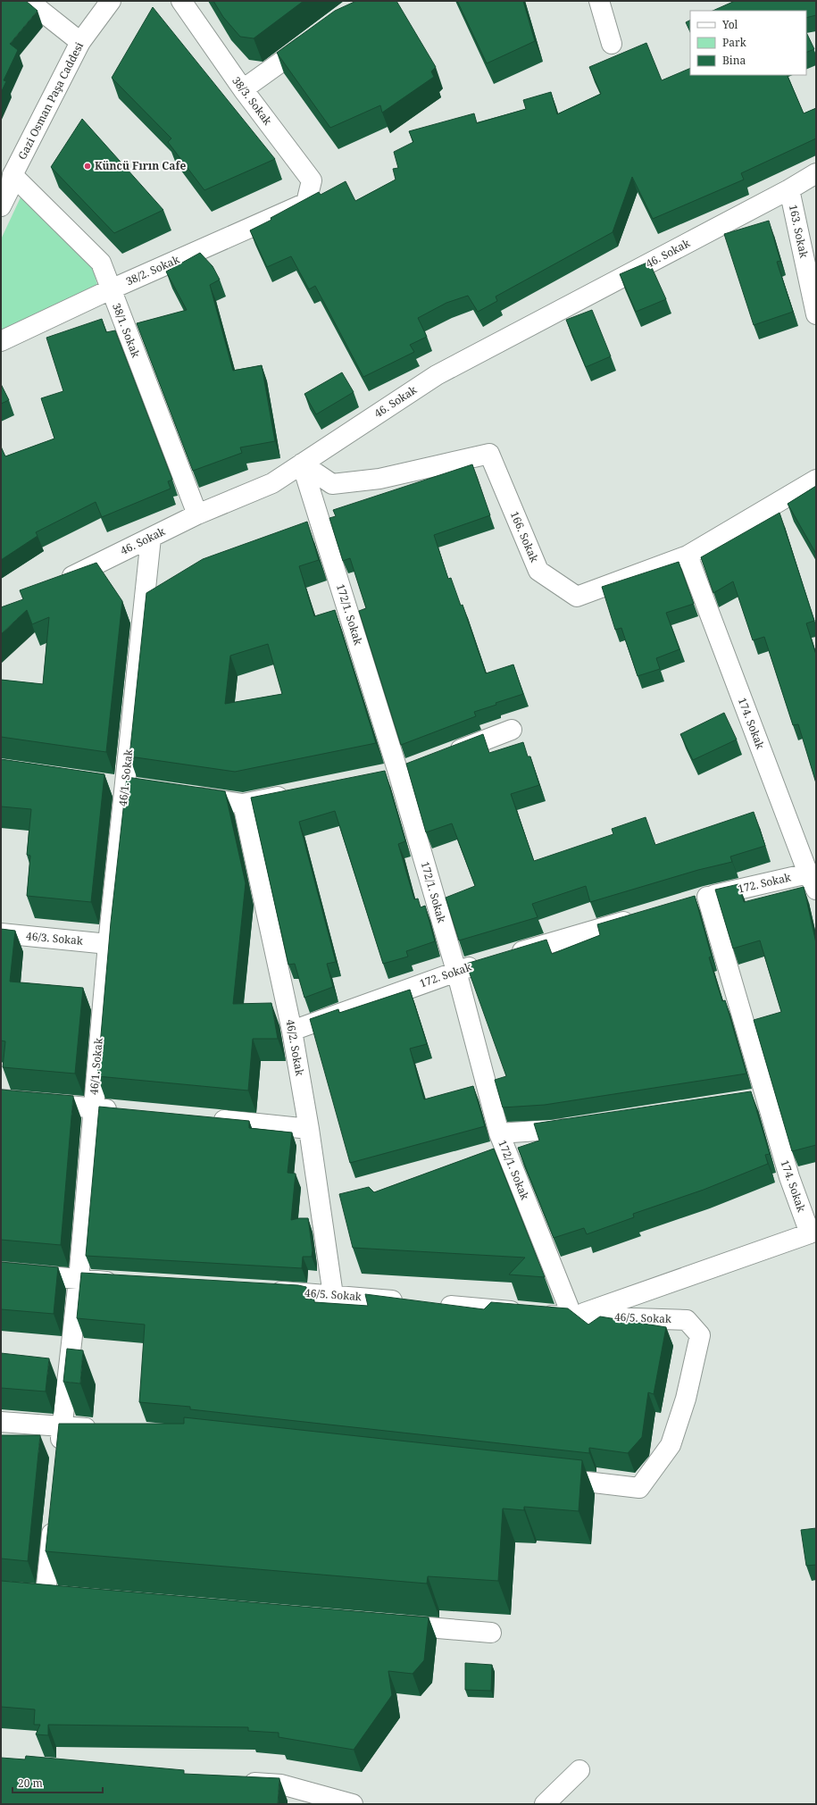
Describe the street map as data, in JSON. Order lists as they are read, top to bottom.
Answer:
{
  "streets": {
    "street": [
      "Gazi Osman Paşa Caddesi",
      "38/3. Sokak",
      "163. Sokak",
      "46. Sokak",
      "38/2. Sokak",
      "38/1. Sokak",
      "166. Sokak",
      "172/1. Sokak",
      "174. Sokak",
      "46/1. Sokak",
      "172. Sokak",
      "46/3. Sokak",
      "46/2. Sokak",
      "46/5. Sokak"
    ]
  },
  "crossings": [
    ["Gazi Osman Paşa Caddesi", "38/1. Sokak"],
    ["38/3. Sokak", "38/2. Sokak"],
    ["163. Sokak", "46. Sokak"],
    ["46. Sokak", "38/1. Sokak"],
    ["46. Sokak", "166. Sokak"],
    ["46. Sokak", "172/1. Sokak"],
    ["46. Sokak", "46/1. Sokak"],
    ["38/2. Sokak", "38/1. Sokak"],
    ["166. Sokak", "172/1. Sokak"],
    ["166. Sokak", "174. Sokak"],
    ["172/1. Sokak", "174. Sokak"],
    ["172/1. Sokak", "172. Sokak"],
    ["172/1. Sokak", "46/5. Sokak"],
    ["174. Sokak", "172. Sokak"],
    ["174. Sokak", "46/5. Sokak"],
    ["46/1. Sokak", "46/3. Sokak"],
    ["172. Sokak", "46/2. Sokak"],
    ["46/2. Sokak", "46/5. Sokak"]
  ],
  "places": ["Küncü Fırın Cafe"],
  "legend": ["Yol", "Park", "Bina"],
  "scale_bar": "20 m"
}
